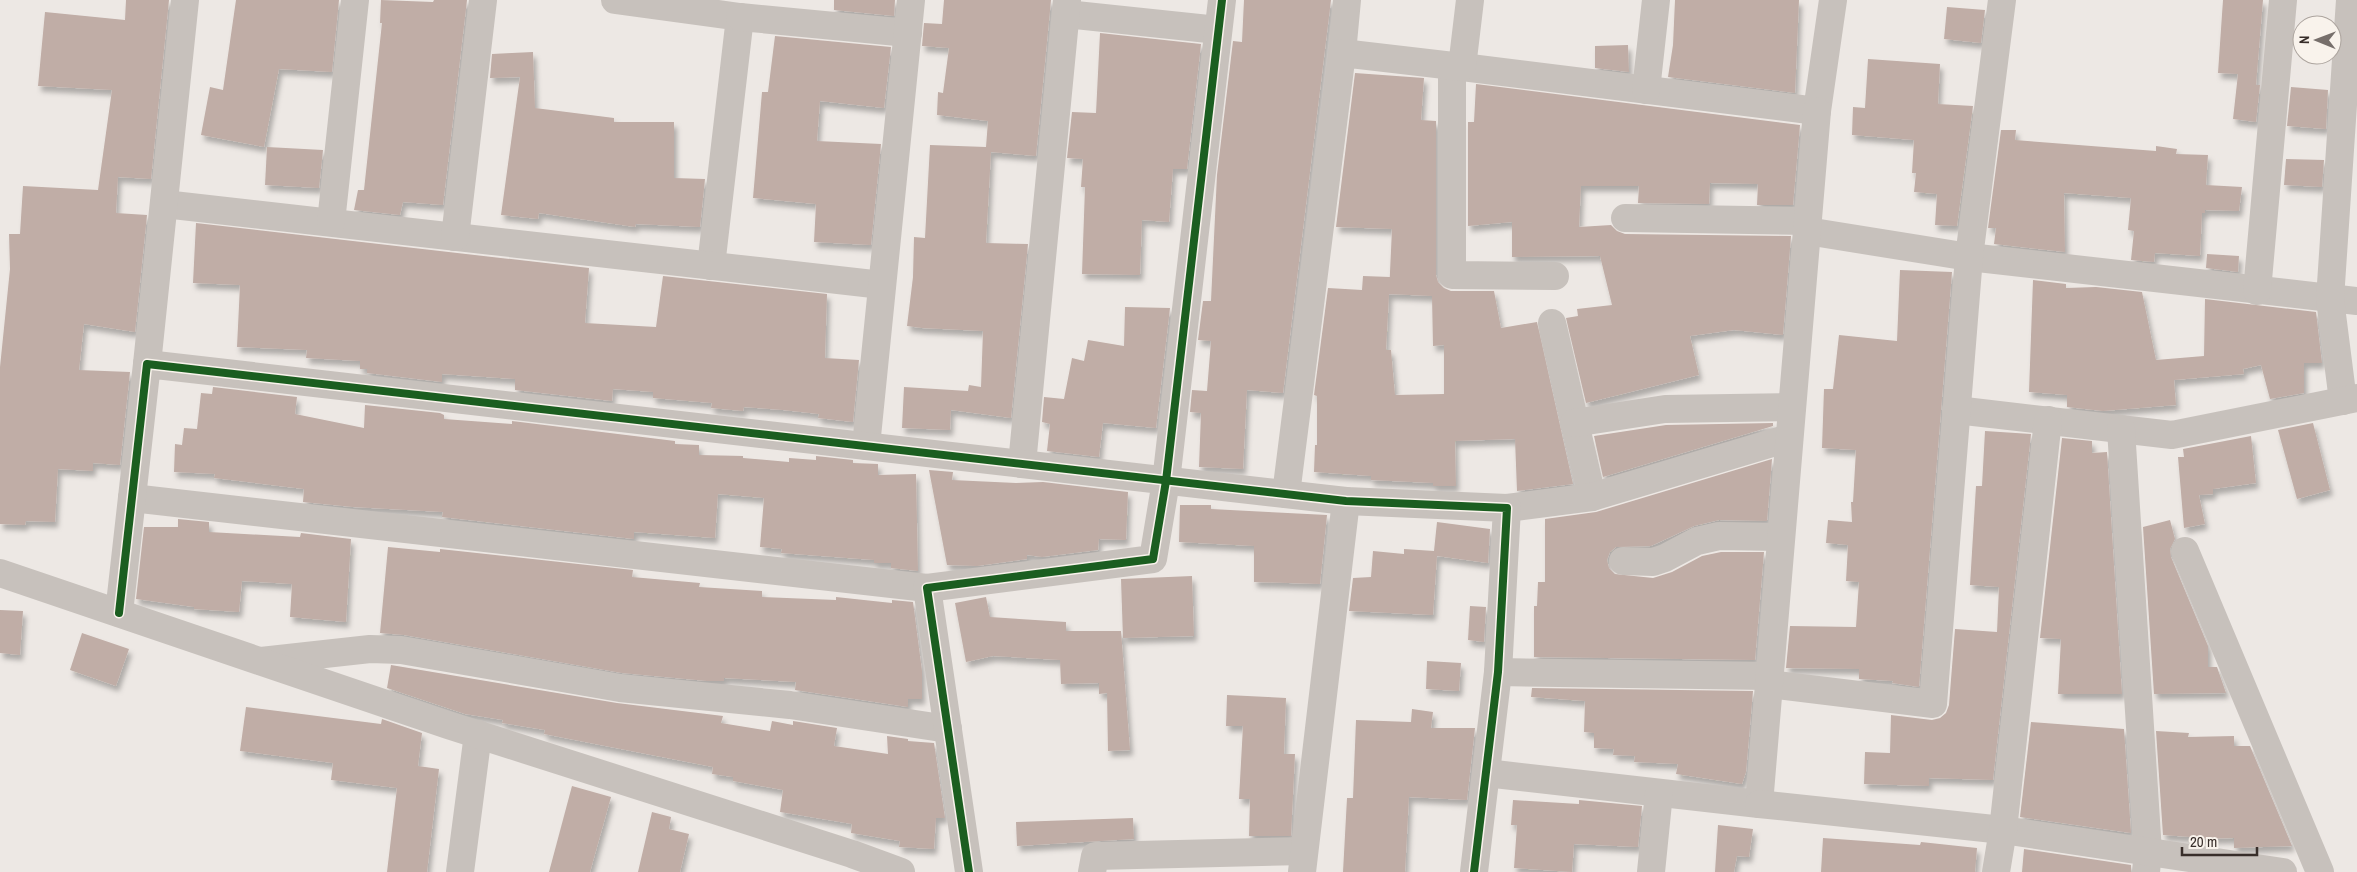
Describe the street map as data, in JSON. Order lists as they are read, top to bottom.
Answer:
{
  "scale_bar": "20 m",
  "north": "left"
}
